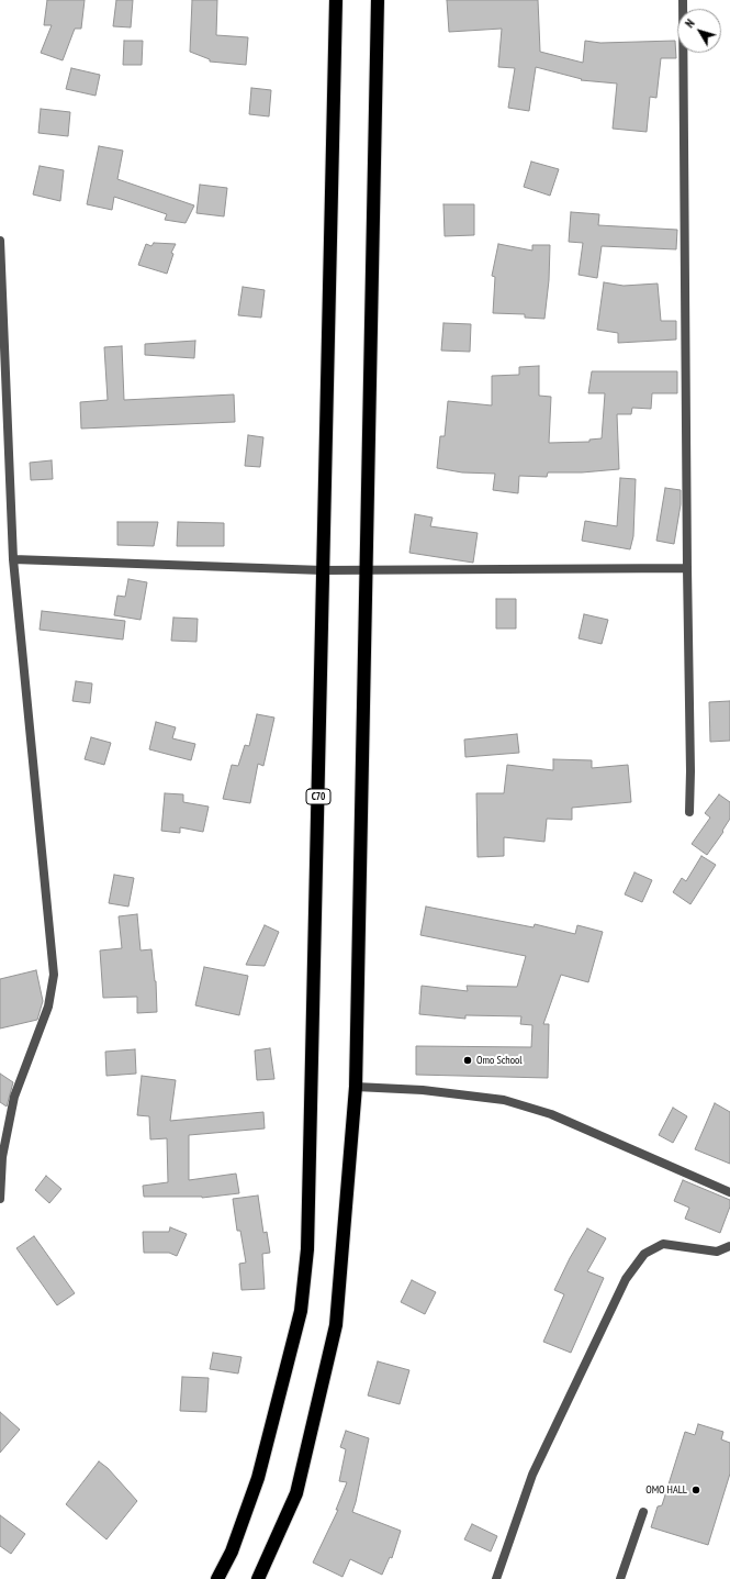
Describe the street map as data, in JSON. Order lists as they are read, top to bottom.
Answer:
{
  "streets": {
    "highway": ["C70"]
  },
  "places": ["Omo School", "OMO HALL"],
  "north": "top left"
}
